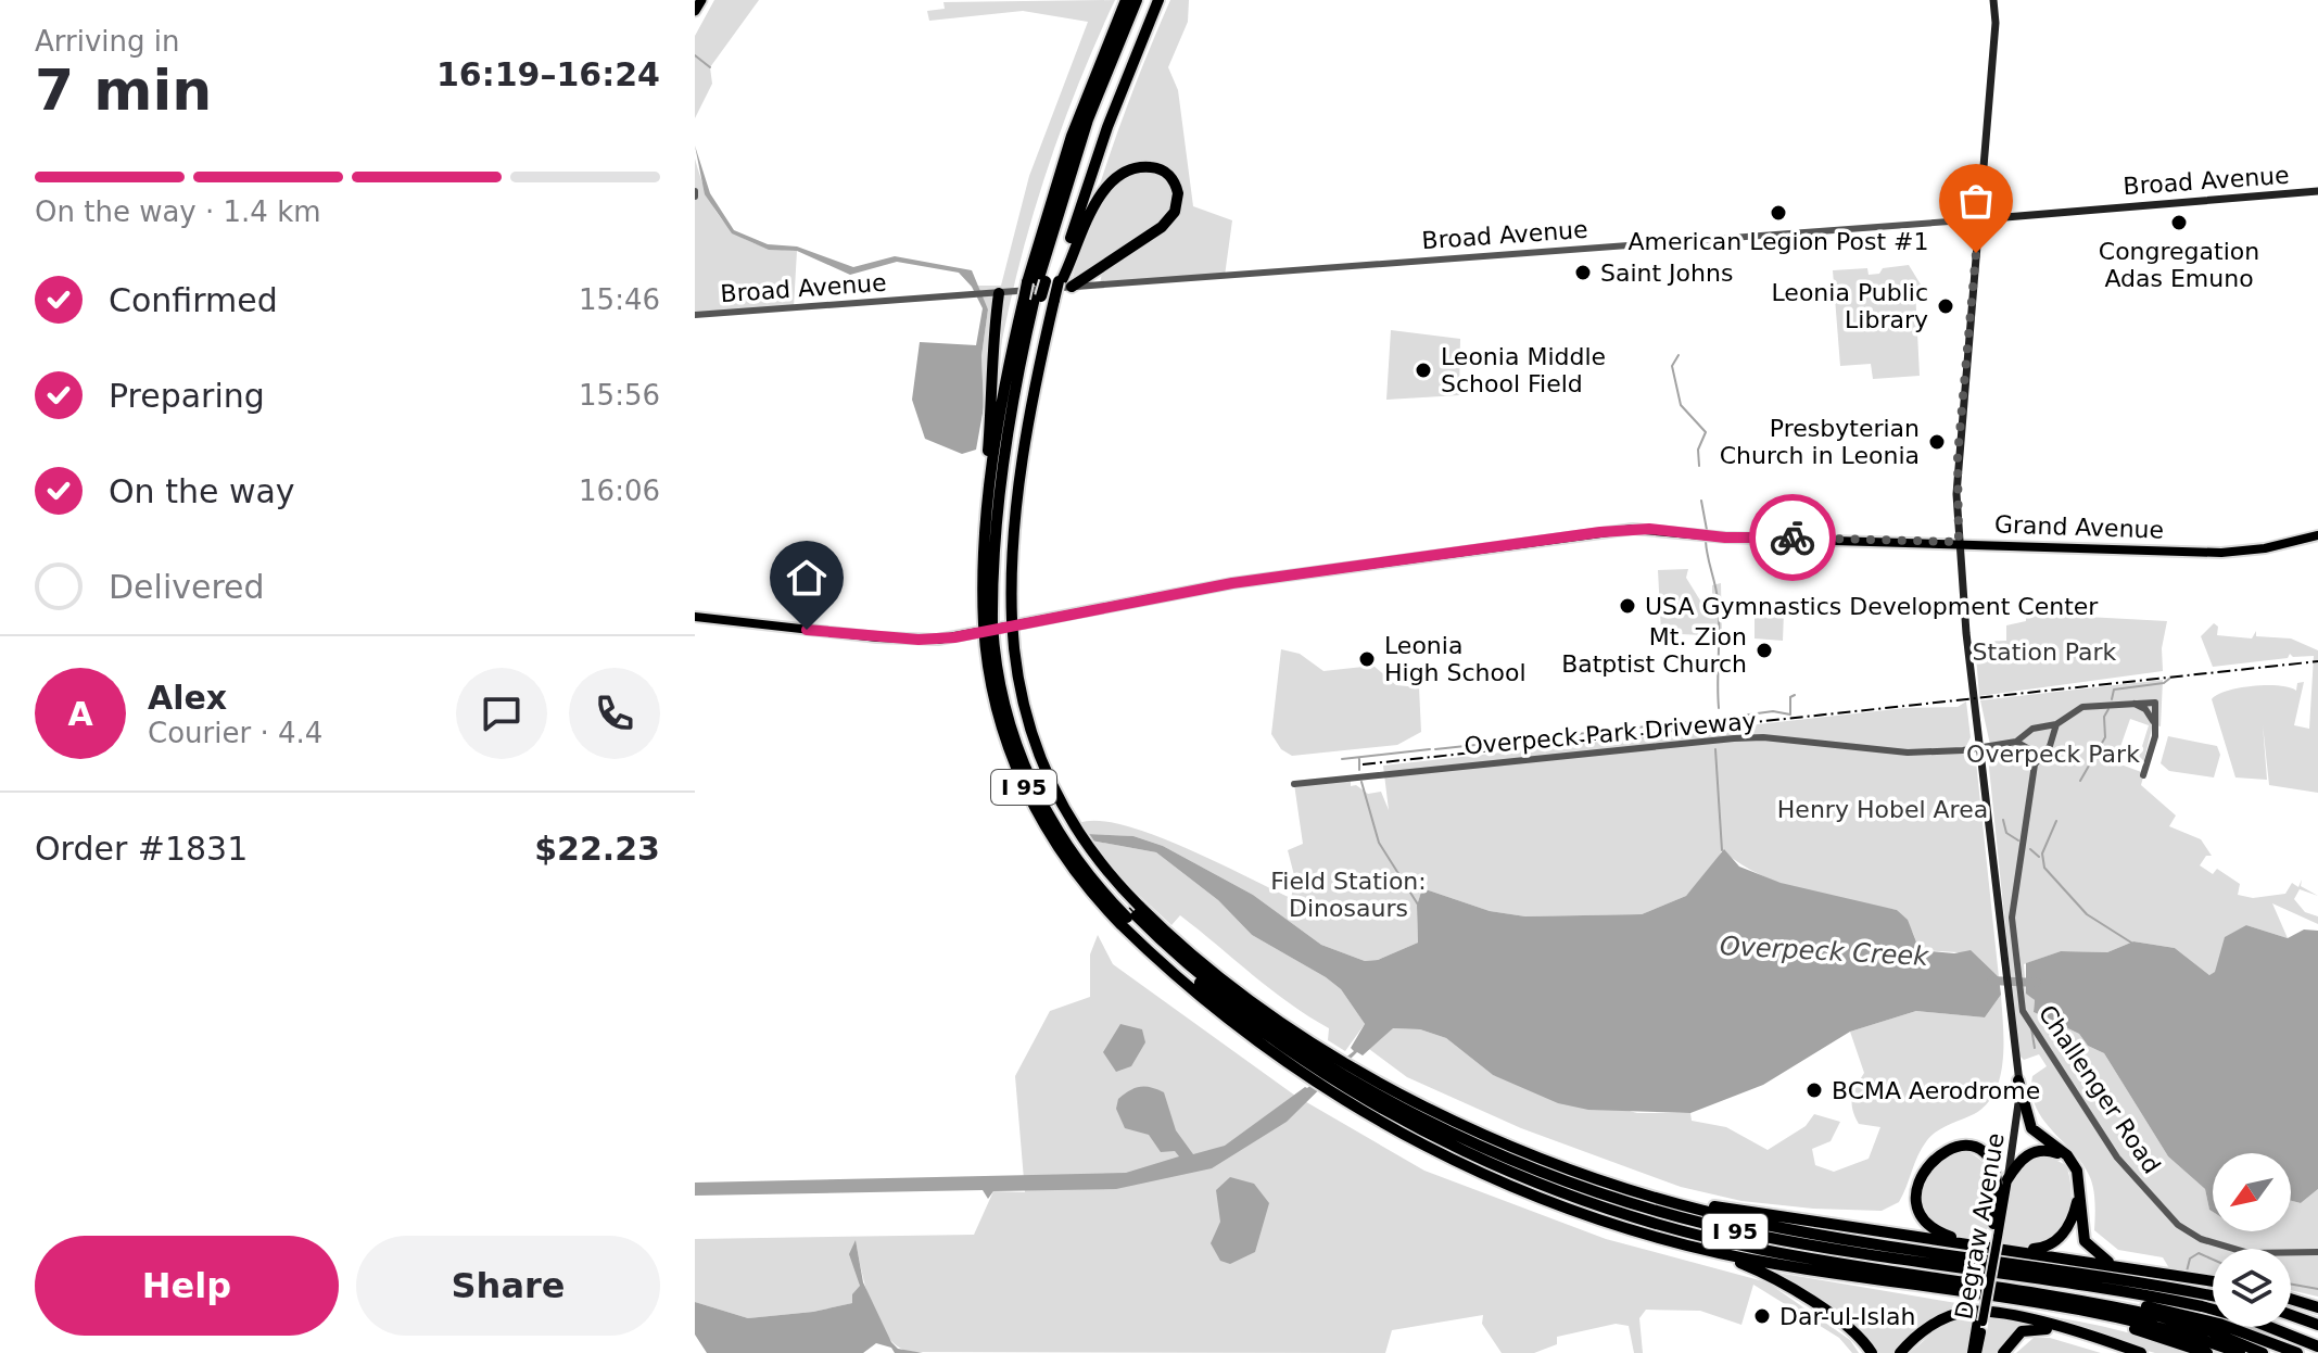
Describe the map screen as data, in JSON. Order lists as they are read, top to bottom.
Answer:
{
  "streets": {
    "highway": ["I 95"],
    "main road": ["Broad Avenue", "Grand Avenue", "Degraw Avenue"],
    "street": ["Overpeck Park Driveway", "Challenger Road"]
  },
  "crossings": [
    ["Broad Avenue", "I 95"],
    ["Broad Avenue", "Degraw Avenue"],
    ["Grand Avenue", "Degraw Avenue"],
    ["Overpeck Park Driveway", "Degraw Avenue"]
  ],
  "water": ["Overpeck Creek"],
  "parks": [
    "Station Park",
    "Overpeck Park",
    "Henry Hobel Area",
    "Field Station: Dinosaurs"
  ],
  "places": [
    "American Legion Post #1",
    "Congregation Adas Emuno",
    "Saint Johns",
    "Leonia Public Library",
    "Leonia Middle School Field",
    "Presbyterian Church in Leonia",
    "USA Gymnastics Development Center",
    "Mt. Zion Batptist Church",
    "Leonia High School",
    "BCMA Aerodrome",
    "Dar-ul-Islah"
  ],
  "north": "bottom left",
  "page": {
    "heading": ["7 min", "Arriving in", "16:19–16:24"],
    "panel": [
      "Alex",
      "Courier · 4.4",
      "Order #1831",
      "$22.23"
    ],
    "bar": "On the way · 1.4 km",
    "list": [
      ["Confirmed", "15:46"],
      ["Preparing", "15:56"],
      ["On the way", "16:06"],
      "Delivered"
    ],
    "round": "A",
    "buttons": ["Help", "Share"]
  }
}
